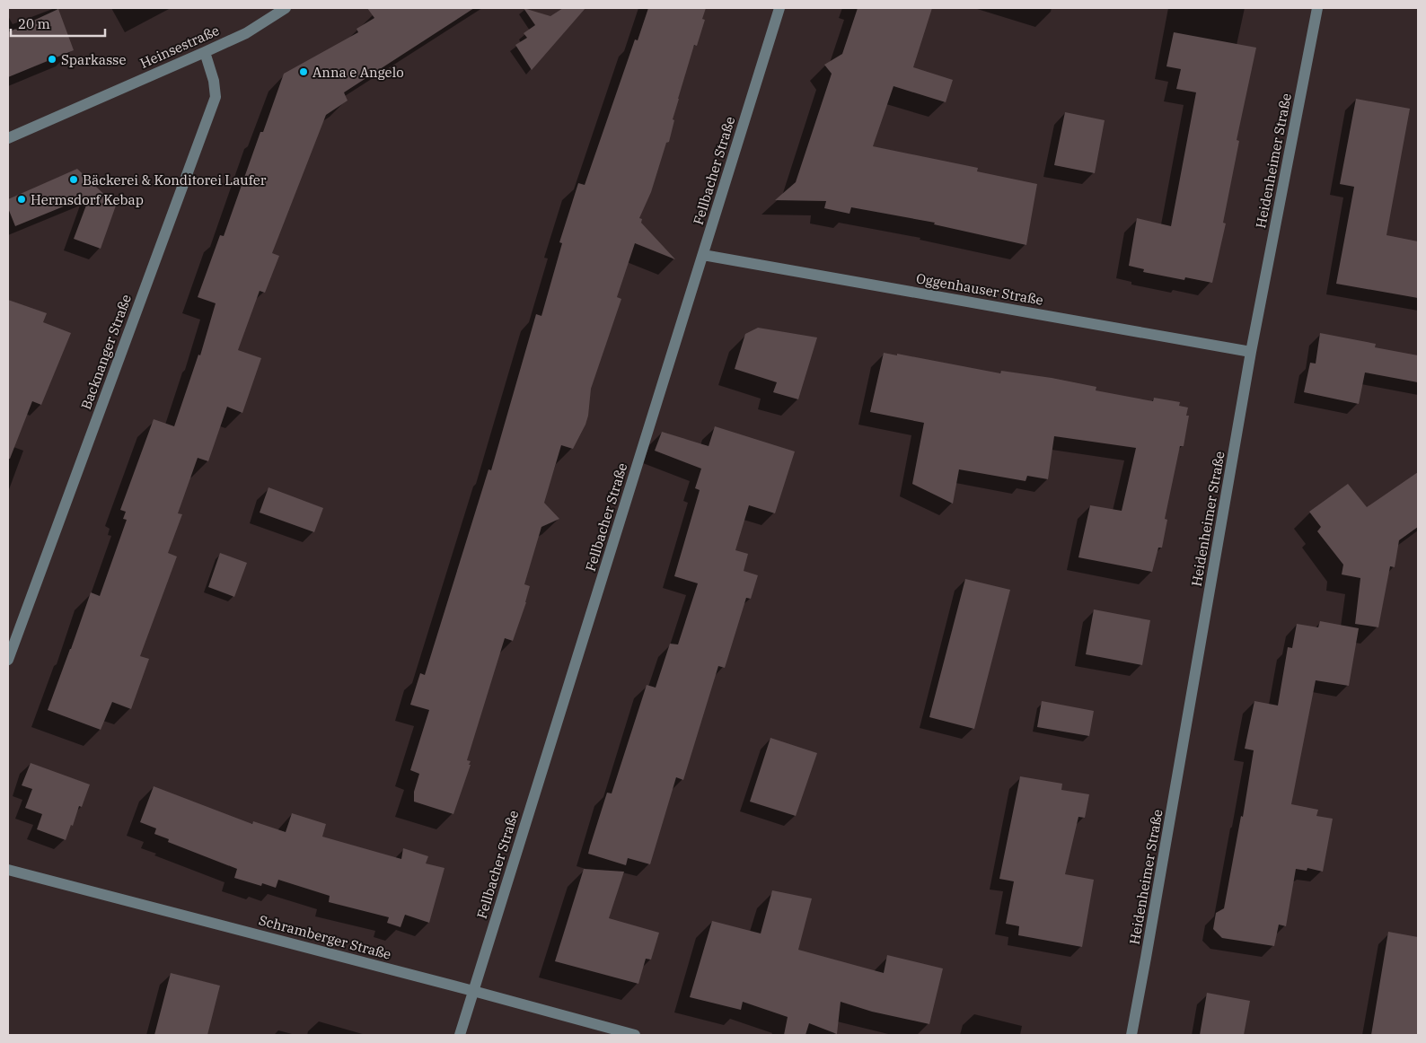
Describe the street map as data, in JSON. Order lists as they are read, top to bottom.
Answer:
{
  "streets": {
    "street": [
      "Heinsestraße",
      "Heidenheimer Straße",
      "Fellbacher Straße",
      "Oggenhauser Straße",
      "Backnanger Straße",
      "Schramberger Straße"
    ]
  },
  "crossings": [
    ["Heinsestraße", "Backnanger Straße"],
    ["Heidenheimer Straße", "Oggenhauser Straße"],
    ["Fellbacher Straße", "Oggenhauser Straße"],
    ["Fellbacher Straße", "Schramberger Straße"]
  ],
  "places": [
    "Sparkasse",
    "Anna e Angelo",
    "Bäckerei & Konditorei Laufer",
    "Hermsdorf Kebap"
  ],
  "scale_bar": "20 m"
}
